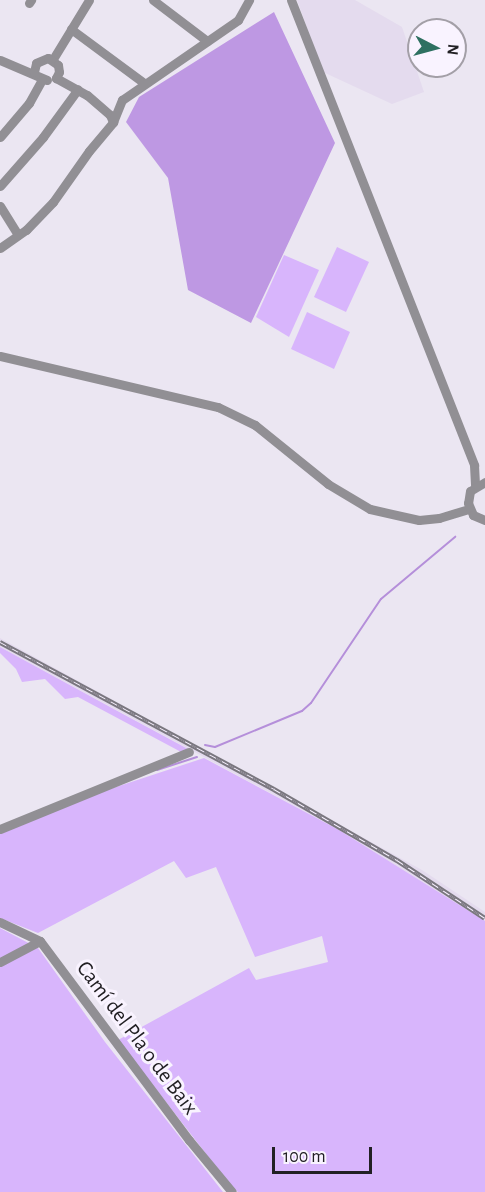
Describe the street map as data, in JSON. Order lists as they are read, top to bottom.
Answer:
{
  "streets": {
    "street": ["Camí del Pla o de Baix"]
  },
  "scale_bar": "100 m",
  "north": "right"
}
